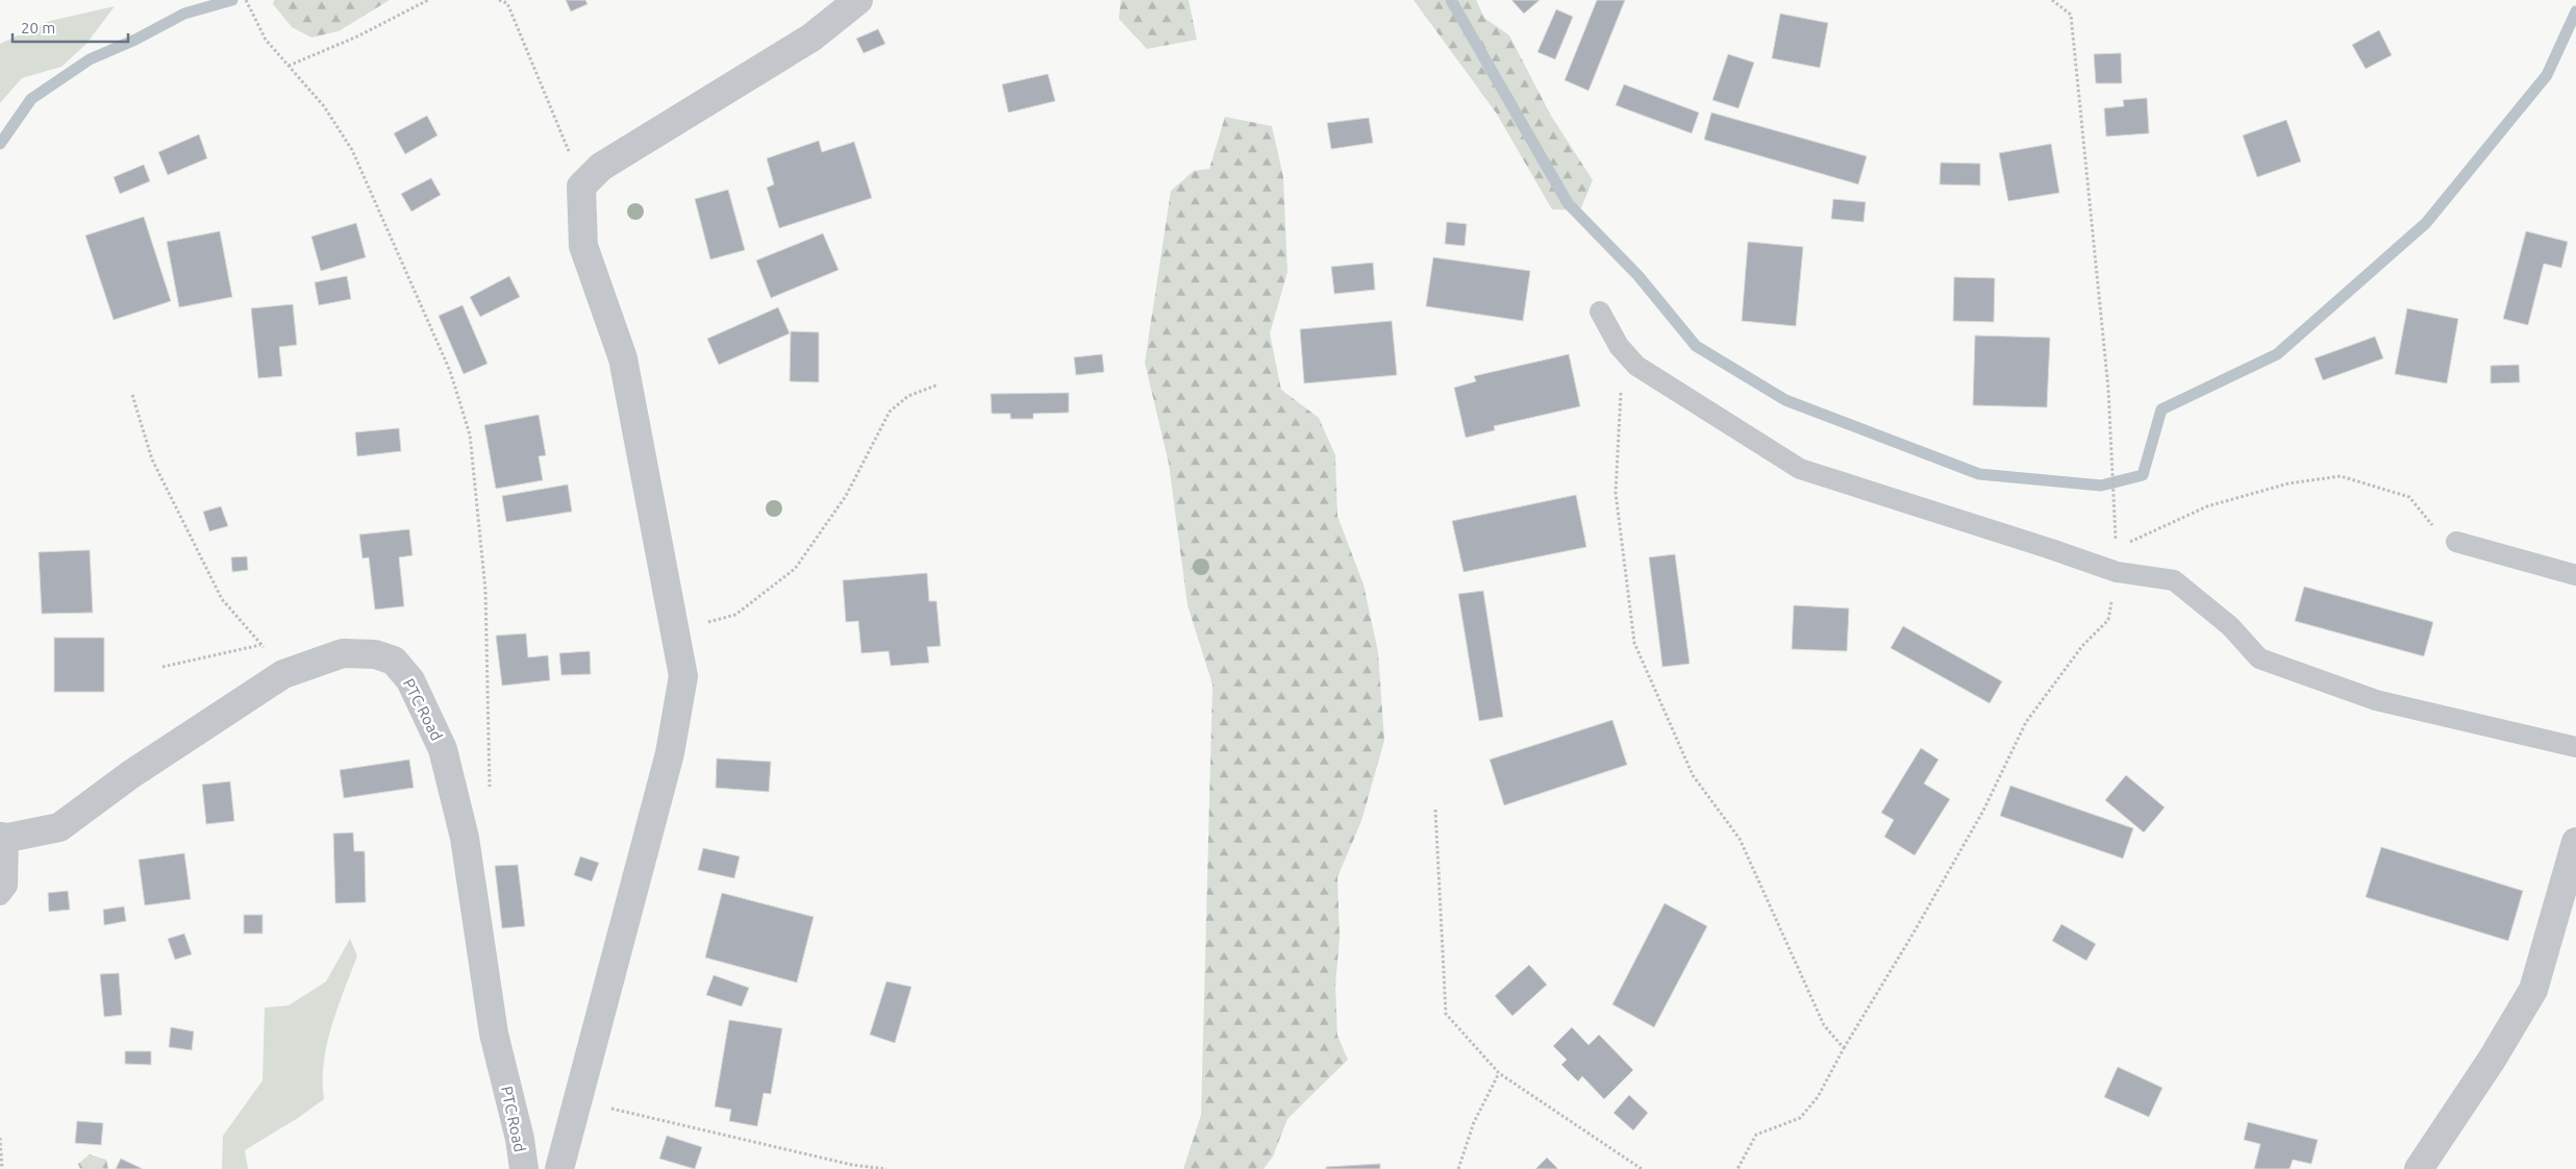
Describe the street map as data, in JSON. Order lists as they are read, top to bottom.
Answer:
{
  "streets": {
    "street": ["PTC Road"]
  },
  "scale_bar": "20 m"
}
